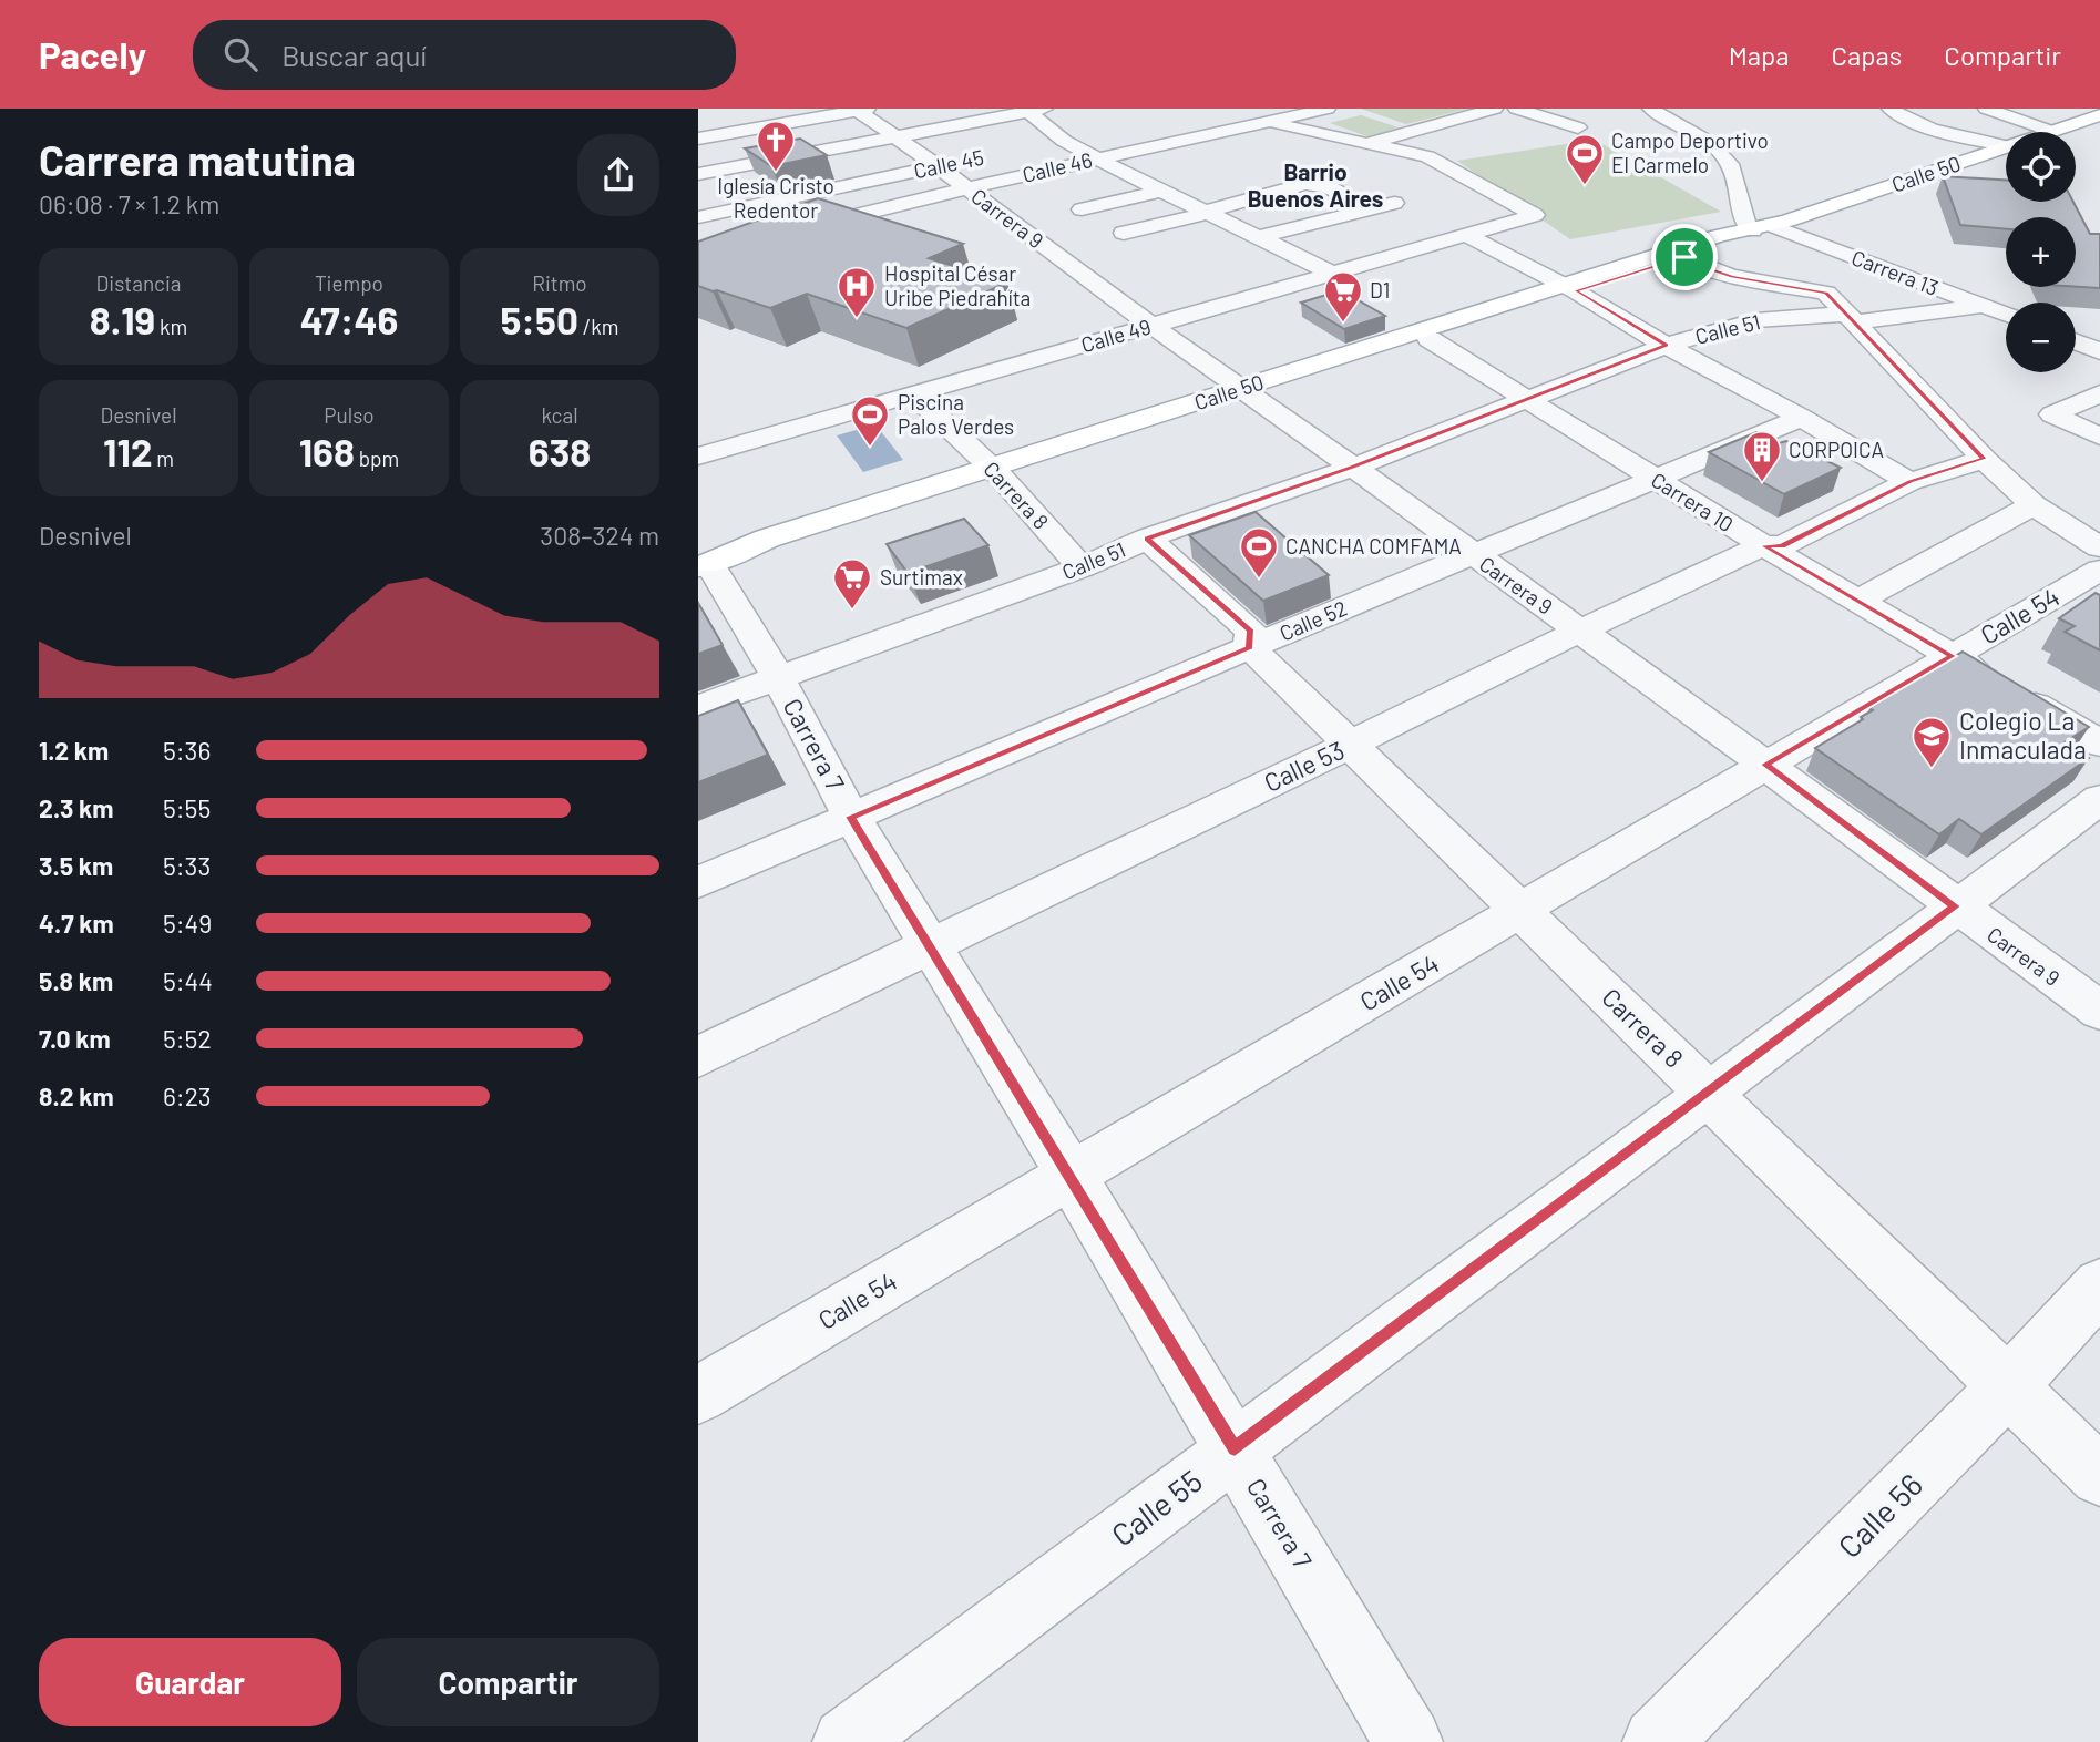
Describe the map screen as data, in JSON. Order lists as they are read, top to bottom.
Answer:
{
  "streets": {
    "main road": ["Calle 50"],
    "street": [
      "Calle 45",
      "Calle 46",
      "Carrera 9",
      "Carrera 13",
      "Calle 51",
      "Calle 49",
      "Carrera 8",
      "Carrera 10",
      "Calle 54",
      "Calle 52",
      "Carrera 7",
      "Calle 53",
      "Calle 55",
      "Calle 56"
    ]
  },
  "crossings": [
    ["Calle 45", "Carrera 9"],
    ["Calle 46", "Carrera 9"],
    ["Calle 50", "Carrera 9"],
    ["Calle 50", "Carrera 13"],
    ["Calle 50", "Carrera 8"],
    ["Calle 50", "Carrera 7"],
    ["Carrera 9", "Calle 51"],
    ["Carrera 9", "Calle 49"],
    ["Carrera 9", "Calle 54"],
    ["Carrera 9", "Calle 52"],
    ["Carrera 9", "Calle 53"],
    ["Carrera 9", "Calle 55"],
    ["Carrera 13", "Calle 51"],
    ["Calle 51", "Carrera 8"],
    ["Calle 51", "Carrera 10"],
    ["Calle 51", "Carrera 7"],
    ["Calle 49", "Carrera 8"],
    ["Carrera 8", "Calle 54"],
    ["Carrera 8", "Calle 52"],
    ["Carrera 8", "Calle 53"],
    ["Carrera 8", "Calle 55"],
    ["Carrera 8", "Calle 56"],
    ["Carrera 10", "Calle 54"],
    ["Carrera 10", "Calle 52"],
    ["Carrera 10", "Calle 53"],
    ["Calle 54", "Carrera 7"],
    ["Calle 52", "Carrera 7"],
    ["Carrera 7", "Calle 53"],
    ["Carrera 7", "Calle 55"]
  ],
  "districts": ["Barrio Buenos Aires"],
  "places": {
    "church": ["Iglesía Cristo Redentor"],
    "sports": ["Campo Deportivo El Carmelo", "Piscina Palos Verdes", "CANCHA COMFAMA"],
    "hospital": ["Hospital César Uribe Piedrahíta"],
    "supermarket": ["D1", "Surtimax"],
    "building": ["CORPOICA"],
    "school or university": ["Colegio La Inmaculada"]
  },
  "page": {
    "header": "Pacely",
    "search": "Buscar aquí",
    "nav": ["Mapa", "Capas", "Compartir"],
    "heading": ["Carrera matutina", "06:08 · 7 × 1.2 km"],
    "map_buttons": ["+", "−"],
    "stats": [
      ["Distancia", "8.19 km"],
      ["Tiempo", "47:46"],
      ["Ritmo", "5:50 /km"],
      ["Desnivel", "112 m"],
      ["Pulso", "168 bpm"],
      ["kcal", "638"]
    ],
    "chart": ["Desnivel", "308–324 m"],
    "list": [
      {
        "name": "1.2 km",
        "note": "5:36"
      },
      {
        "name": "2.3 km",
        "note": "5:55"
      },
      {
        "name": "3.5 km",
        "note": "5:33"
      },
      {
        "name": "4.7 km",
        "note": "5:49"
      },
      {
        "name": "5.8 km",
        "note": "5:44"
      },
      {
        "name": "7.0 km",
        "note": "5:52"
      },
      {
        "name": "8.2 km",
        "note": "6:23"
      }
    ],
    "buttons": ["Guardar", "Compartir"]
  }
}
